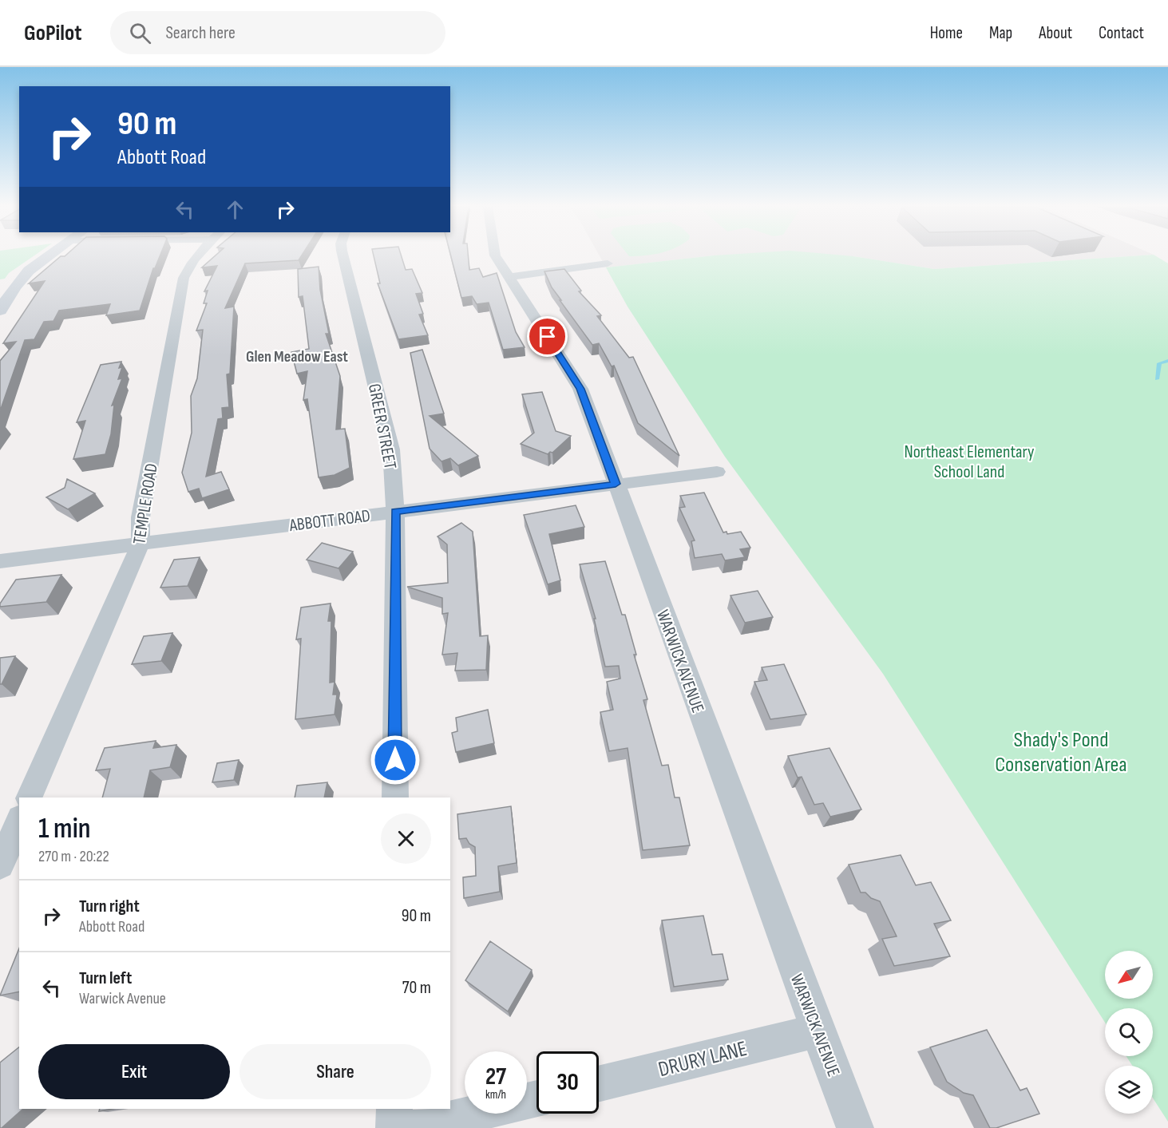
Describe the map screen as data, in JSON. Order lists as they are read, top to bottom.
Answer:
{
  "streets": {
    "street": [
      "GREER STREET",
      "TEMPLE ROAD",
      "ABBOTT ROAD",
      "WARWICK AVENUE",
      "DRURY LANE"
    ]
  },
  "crossings": [
    ["GREER STREET", "ABBOTT ROAD"],
    ["TEMPLE ROAD", "ABBOTT ROAD"],
    ["ABBOTT ROAD", "WARWICK AVENUE"],
    ["WARWICK AVENUE", "DRURY LANE"]
  ],
  "districts": ["Glen Meadow East"],
  "parks": ["Northeast Elementary School Land", "Shady's Pond Conservation Area"],
  "north": "bottom left",
  "page": {
    "header": "GoPilot",
    "search": "Search here",
    "nav": [
      "Home",
      "Map",
      "About",
      "Contact"
    ],
    "turn": ["90 m", "Abbott Road"],
    "heading": ["1 min", "270 m · 20:22"],
    "list": [
      {
        "name": "Turn right",
        "note": "Abbott Road",
        "value": "90 m"
      },
      {
        "name": "Turn left",
        "note": "Warwick Avenue",
        "value": "70 m"
      }
    ],
    "buttons": ["Exit", "Share"],
    "speed": "27 km/h",
    "limit": "30"
  }
}
